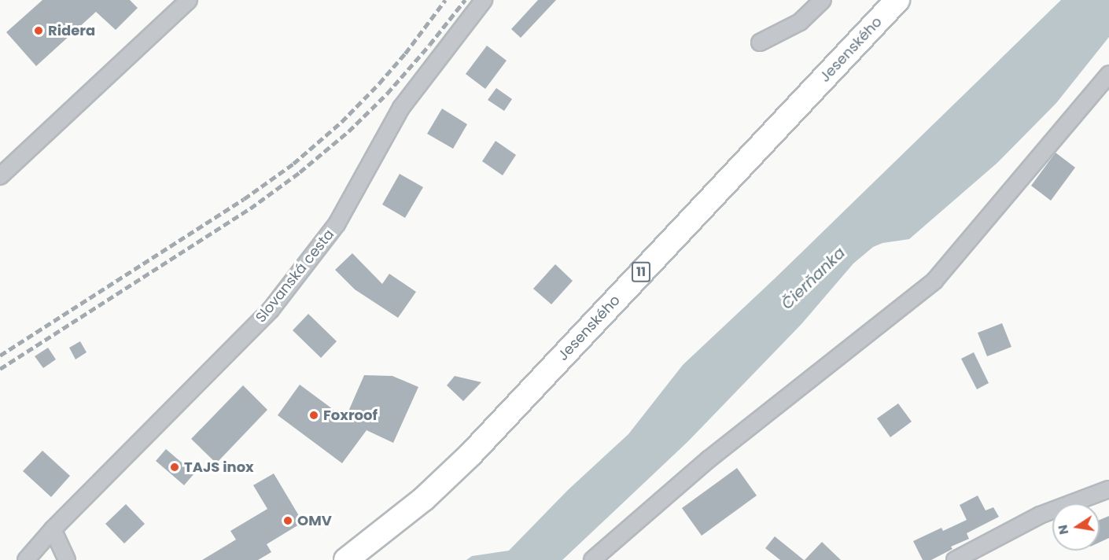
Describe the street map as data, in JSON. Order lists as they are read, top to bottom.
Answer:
{
  "streets": {
    "main road": ["Jesenského", "11"],
    "street": ["Slovanská cesta"]
  },
  "water": ["Čierňanka"],
  "places": [
    "Ridera",
    "Foxroof",
    "TAJS inox",
    "OMV"
  ],
  "north": "left"
}
